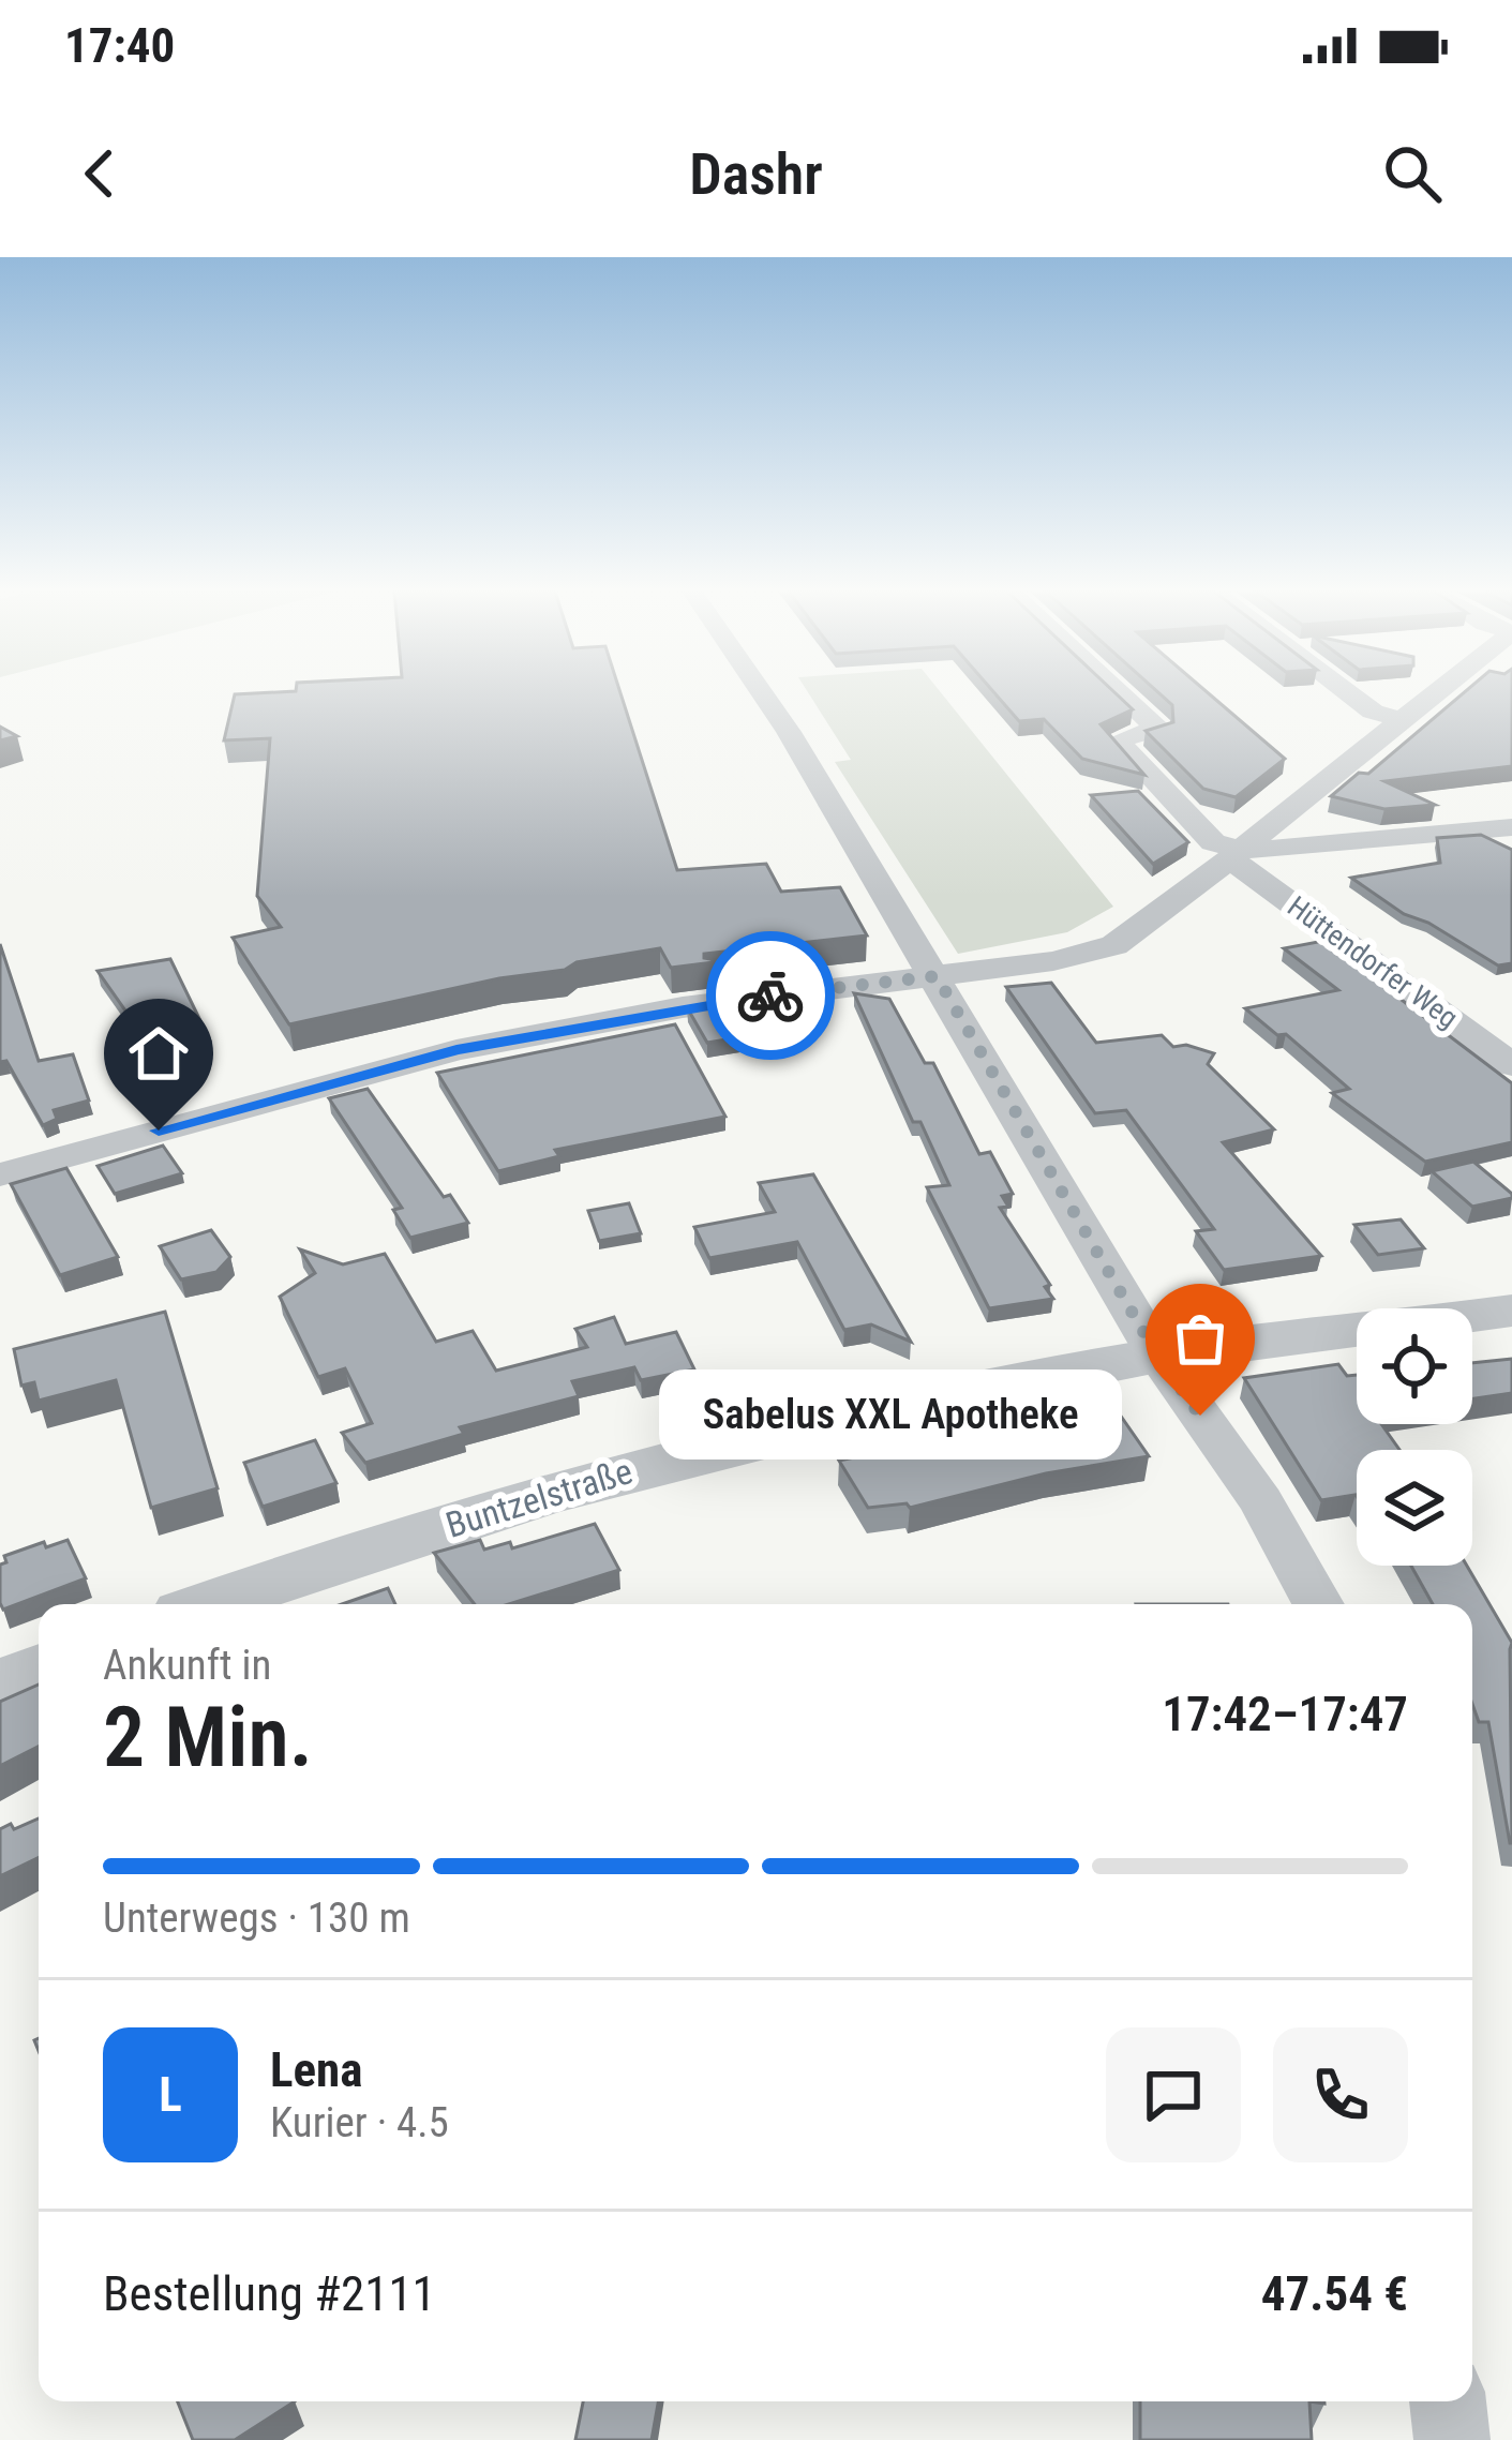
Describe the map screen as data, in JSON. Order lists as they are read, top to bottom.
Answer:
{
  "streets": {
    "street": ["Hüttendorfer Weg", "Buntzelstraße"]
  },
  "places": ["Sabelus XXL Apotheke"],
  "page": {
    "status": "17:40",
    "header": "Dashr",
    "bubble": "Sabelus XXL Apotheke",
    "heading": ["2 Min.", "Ankunft in", "17:42–17:47"],
    "panel": [
      "Lena",
      "Kurier · 4.5",
      "Bestellung #2111",
      "47.54 €"
    ],
    "bar": "Unterwegs · 130 m",
    "round": "L"
  }
}
